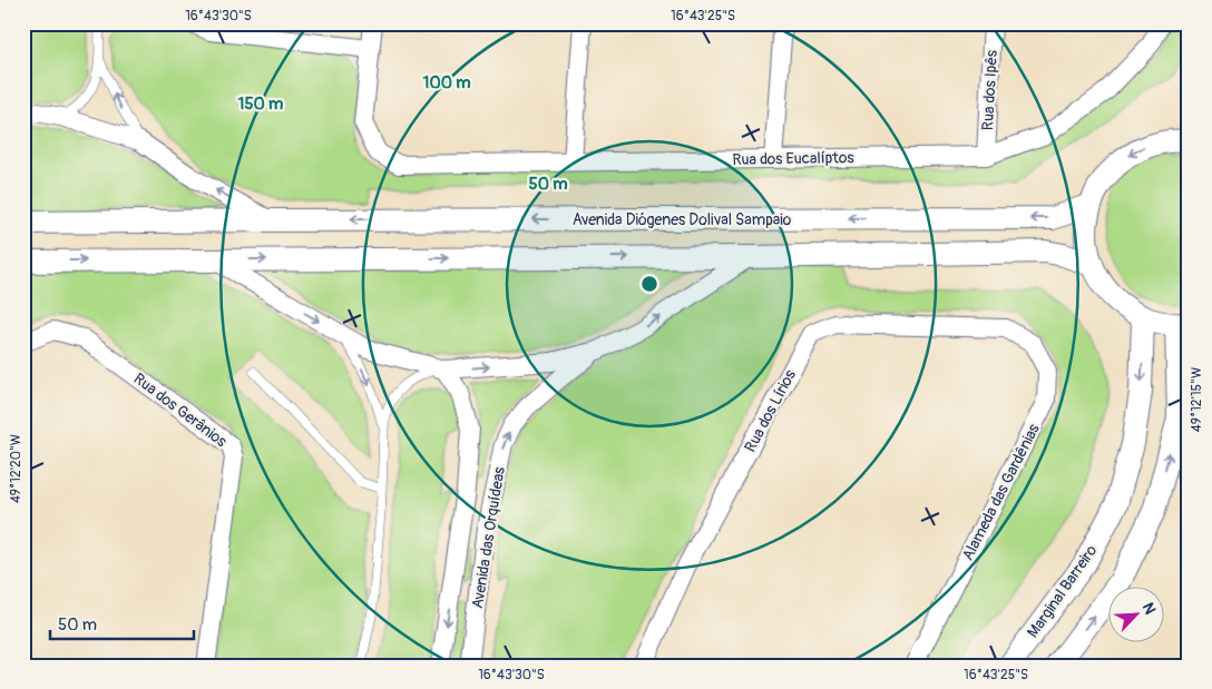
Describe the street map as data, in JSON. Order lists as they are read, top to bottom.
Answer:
{
  "streets": {
    "street": [
      "Rua dos Ipês",
      "Rua dos Eucalíptos",
      "Avenida Diógenes Dolival Sampaio",
      "Rua dos Gerânios",
      "Rua dos Lírios",
      "Alameda das Gardênias",
      "Avenida das Orquídeas",
      "Marginal Barreiro"
    ]
  },
  "crossings": [
    ["Rua dos Ipês", "Rua dos Eucalíptos"],
    ["Rua dos Lírios", "Alameda das Gardênias"]
  ],
  "scale_bar": "50 m",
  "north": "top right",
  "coordinates": [
    "16°43'30\"S",
    "16°43'25\"S",
    "49°12'15\"W",
    "49°12'20\"W"
  ],
  "rings": ["100 m", "150 m", "50 m"]
}
